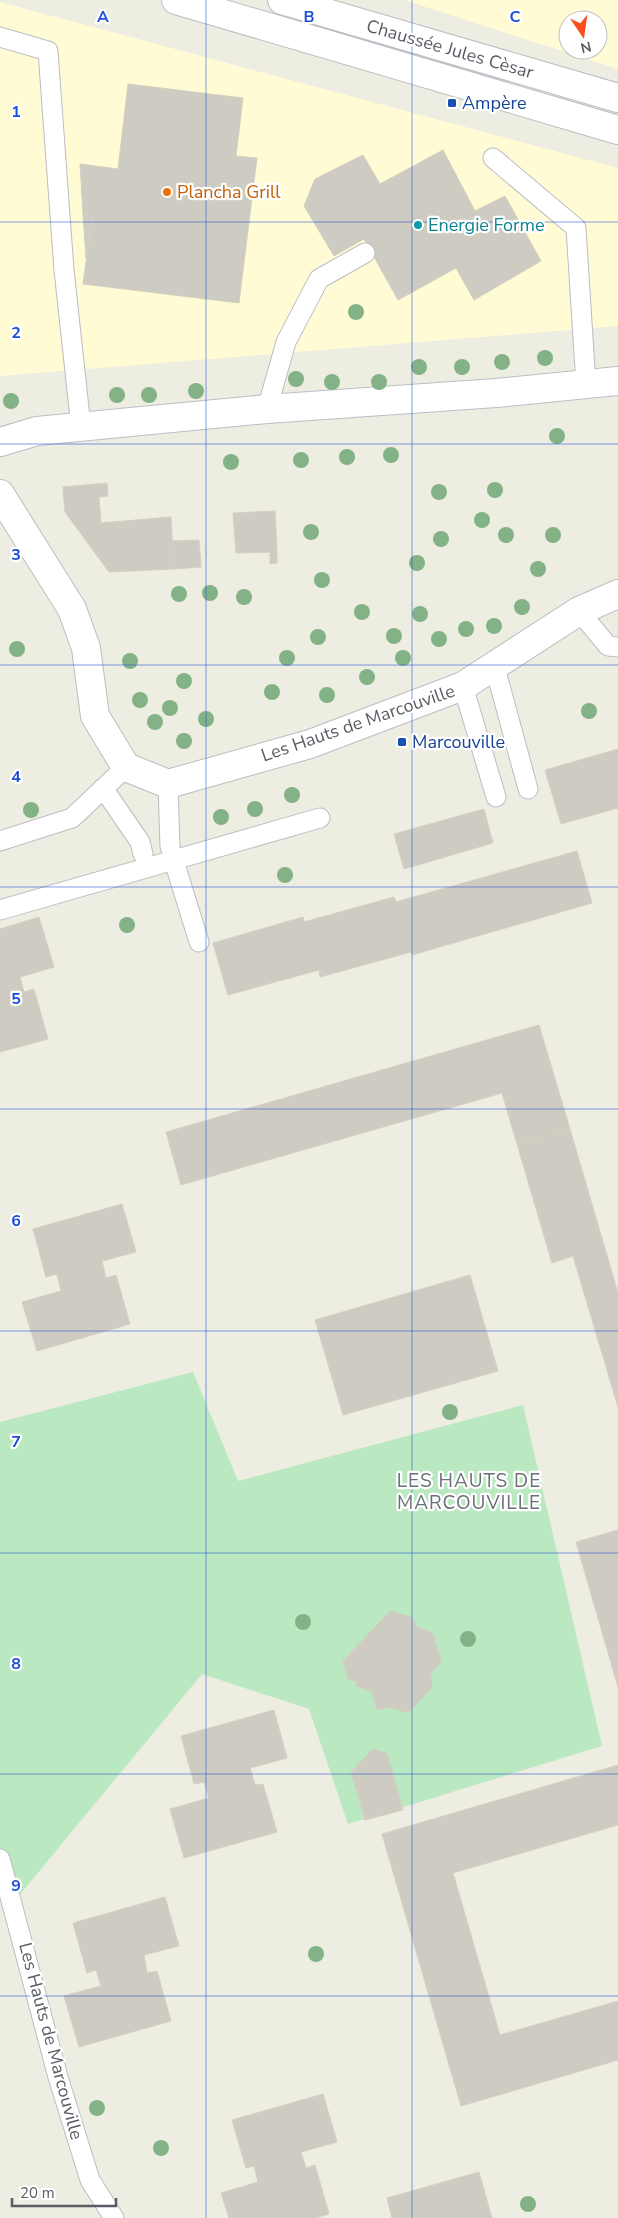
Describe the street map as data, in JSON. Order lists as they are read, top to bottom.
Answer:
{
  "streets": {
    "street": ["Chaussée Jules Cèsar", "Les Hauts de Marcouville"]
  },
  "districts": ["LES HAUTS DE MARCOUVILLE"],
  "places": {
    "transit": ["Ampère", "Marcouville"],
    "other": ["Plancha Grill", "Energie Forme"]
  },
  "scale_bar": "20 m",
  "north": "bottom",
  "grid": {
    "columns": ["A", "B", "C"],
    "rows": [
      "1",
      "2",
      "3",
      "4",
      "5",
      "6",
      "7",
      "8",
      "9"
    ]
  }
}
